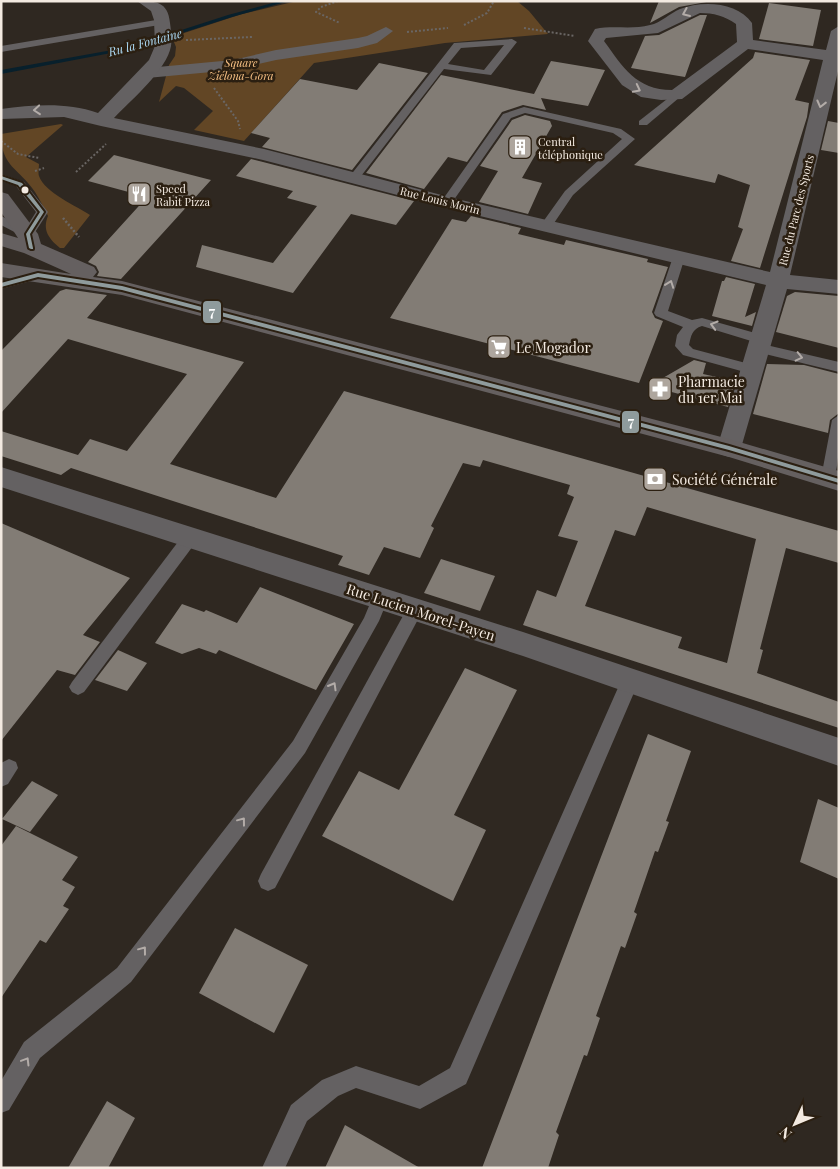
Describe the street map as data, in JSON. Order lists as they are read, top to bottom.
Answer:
{
  "streets": {
    "street": ["Rue Louis Morin", "Rue du Parc des Sports", "Rue Lucien Morel-Payen"]
  },
  "crossings": [
    ["Rue Louis Morin", "Rue du Parc des Sports"]
  ],
  "one_way": ["Rue du Parc des Sports"],
  "water": ["Ru la Fontaine"],
  "parks": ["Square Ziélona-Gora"],
  "places": {
    "building": ["Central téléphonique"],
    "restaurant": ["Speed Rabit Pizza"],
    "supermarket": ["Le Mogador"],
    "pharmacy": ["Pharmacie du 1er Mai"],
    "bank": ["Société Générale"]
  },
  "lines": ["transit line 7"],
  "north": "bottom left"
}
